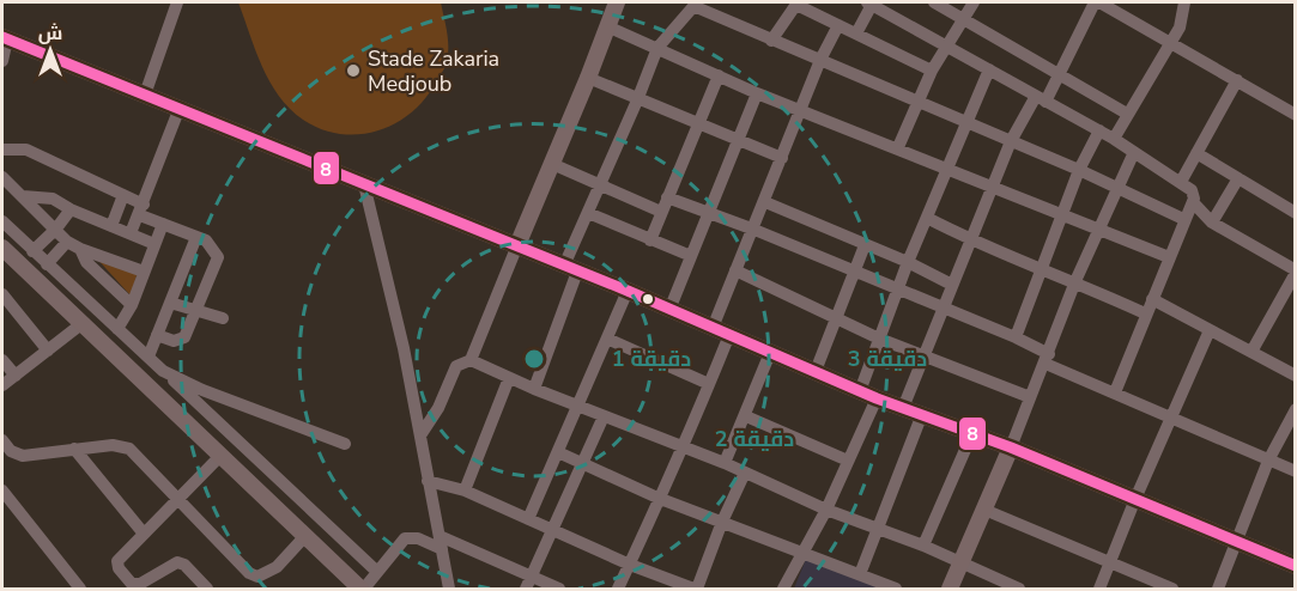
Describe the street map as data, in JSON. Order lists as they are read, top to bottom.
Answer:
{
  "places": ["Stade Zakaria Medjoub"],
  "lines": ["transit line 8"],
  "north": "top",
  "rings": ["1 دقيقة", "3 دقيقة", "2 دقيقة"]
}
